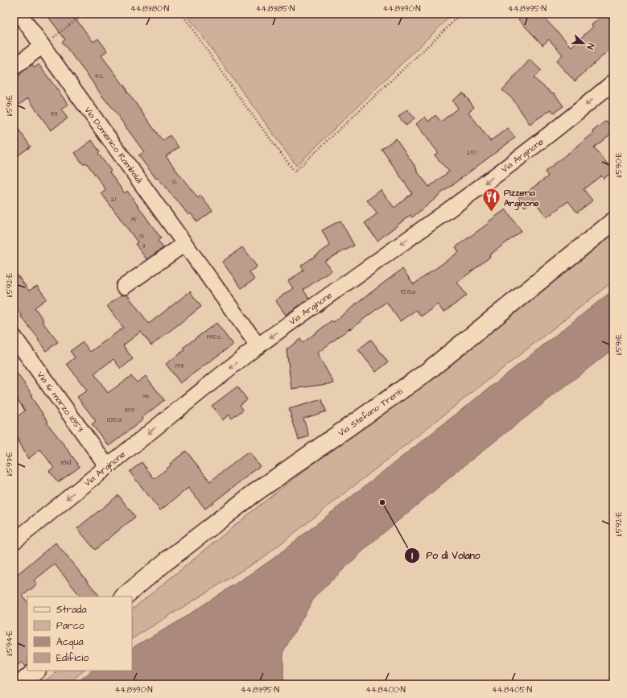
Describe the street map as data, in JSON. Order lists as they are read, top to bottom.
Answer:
{
  "streets": {
    "main road": ["Via Stefano Trenti"],
    "street": ["Via Domenico Rambaldi", "Via Arginone", "Via 16 marzo 1853"]
  },
  "crossings": [
    ["Via Domenico Rambaldi", "Via Arginone"],
    ["Via Arginone", "Via 16 marzo 1853"]
  ],
  "one_way": ["Via Arginone"],
  "places": {
    "restaurant": ["Pizzeria Arginone"],
    "other": ["Po di Volano"]
  },
  "house_numbers": [
    "42",
    "33",
    "251",
    "12",
    "21",
    "15",
    "13",
    "11",
    "158a",
    "195c",
    "193",
    "191",
    "189",
    "185a",
    "181d"
  ],
  "legend": [
    "Strada",
    "Parco",
    "Acqua",
    "Edificio"
  ],
  "north": "right",
  "coordinates": [
    "44.8380°N",
    "44.8385°N",
    "44.8390°N",
    "44.8395°N",
    "11.591°E",
    "11.590°E",
    "11.592°E",
    "11.593°E",
    "11.594°E",
    "44.8400°N",
    "44.8405°N"
  ]
}
